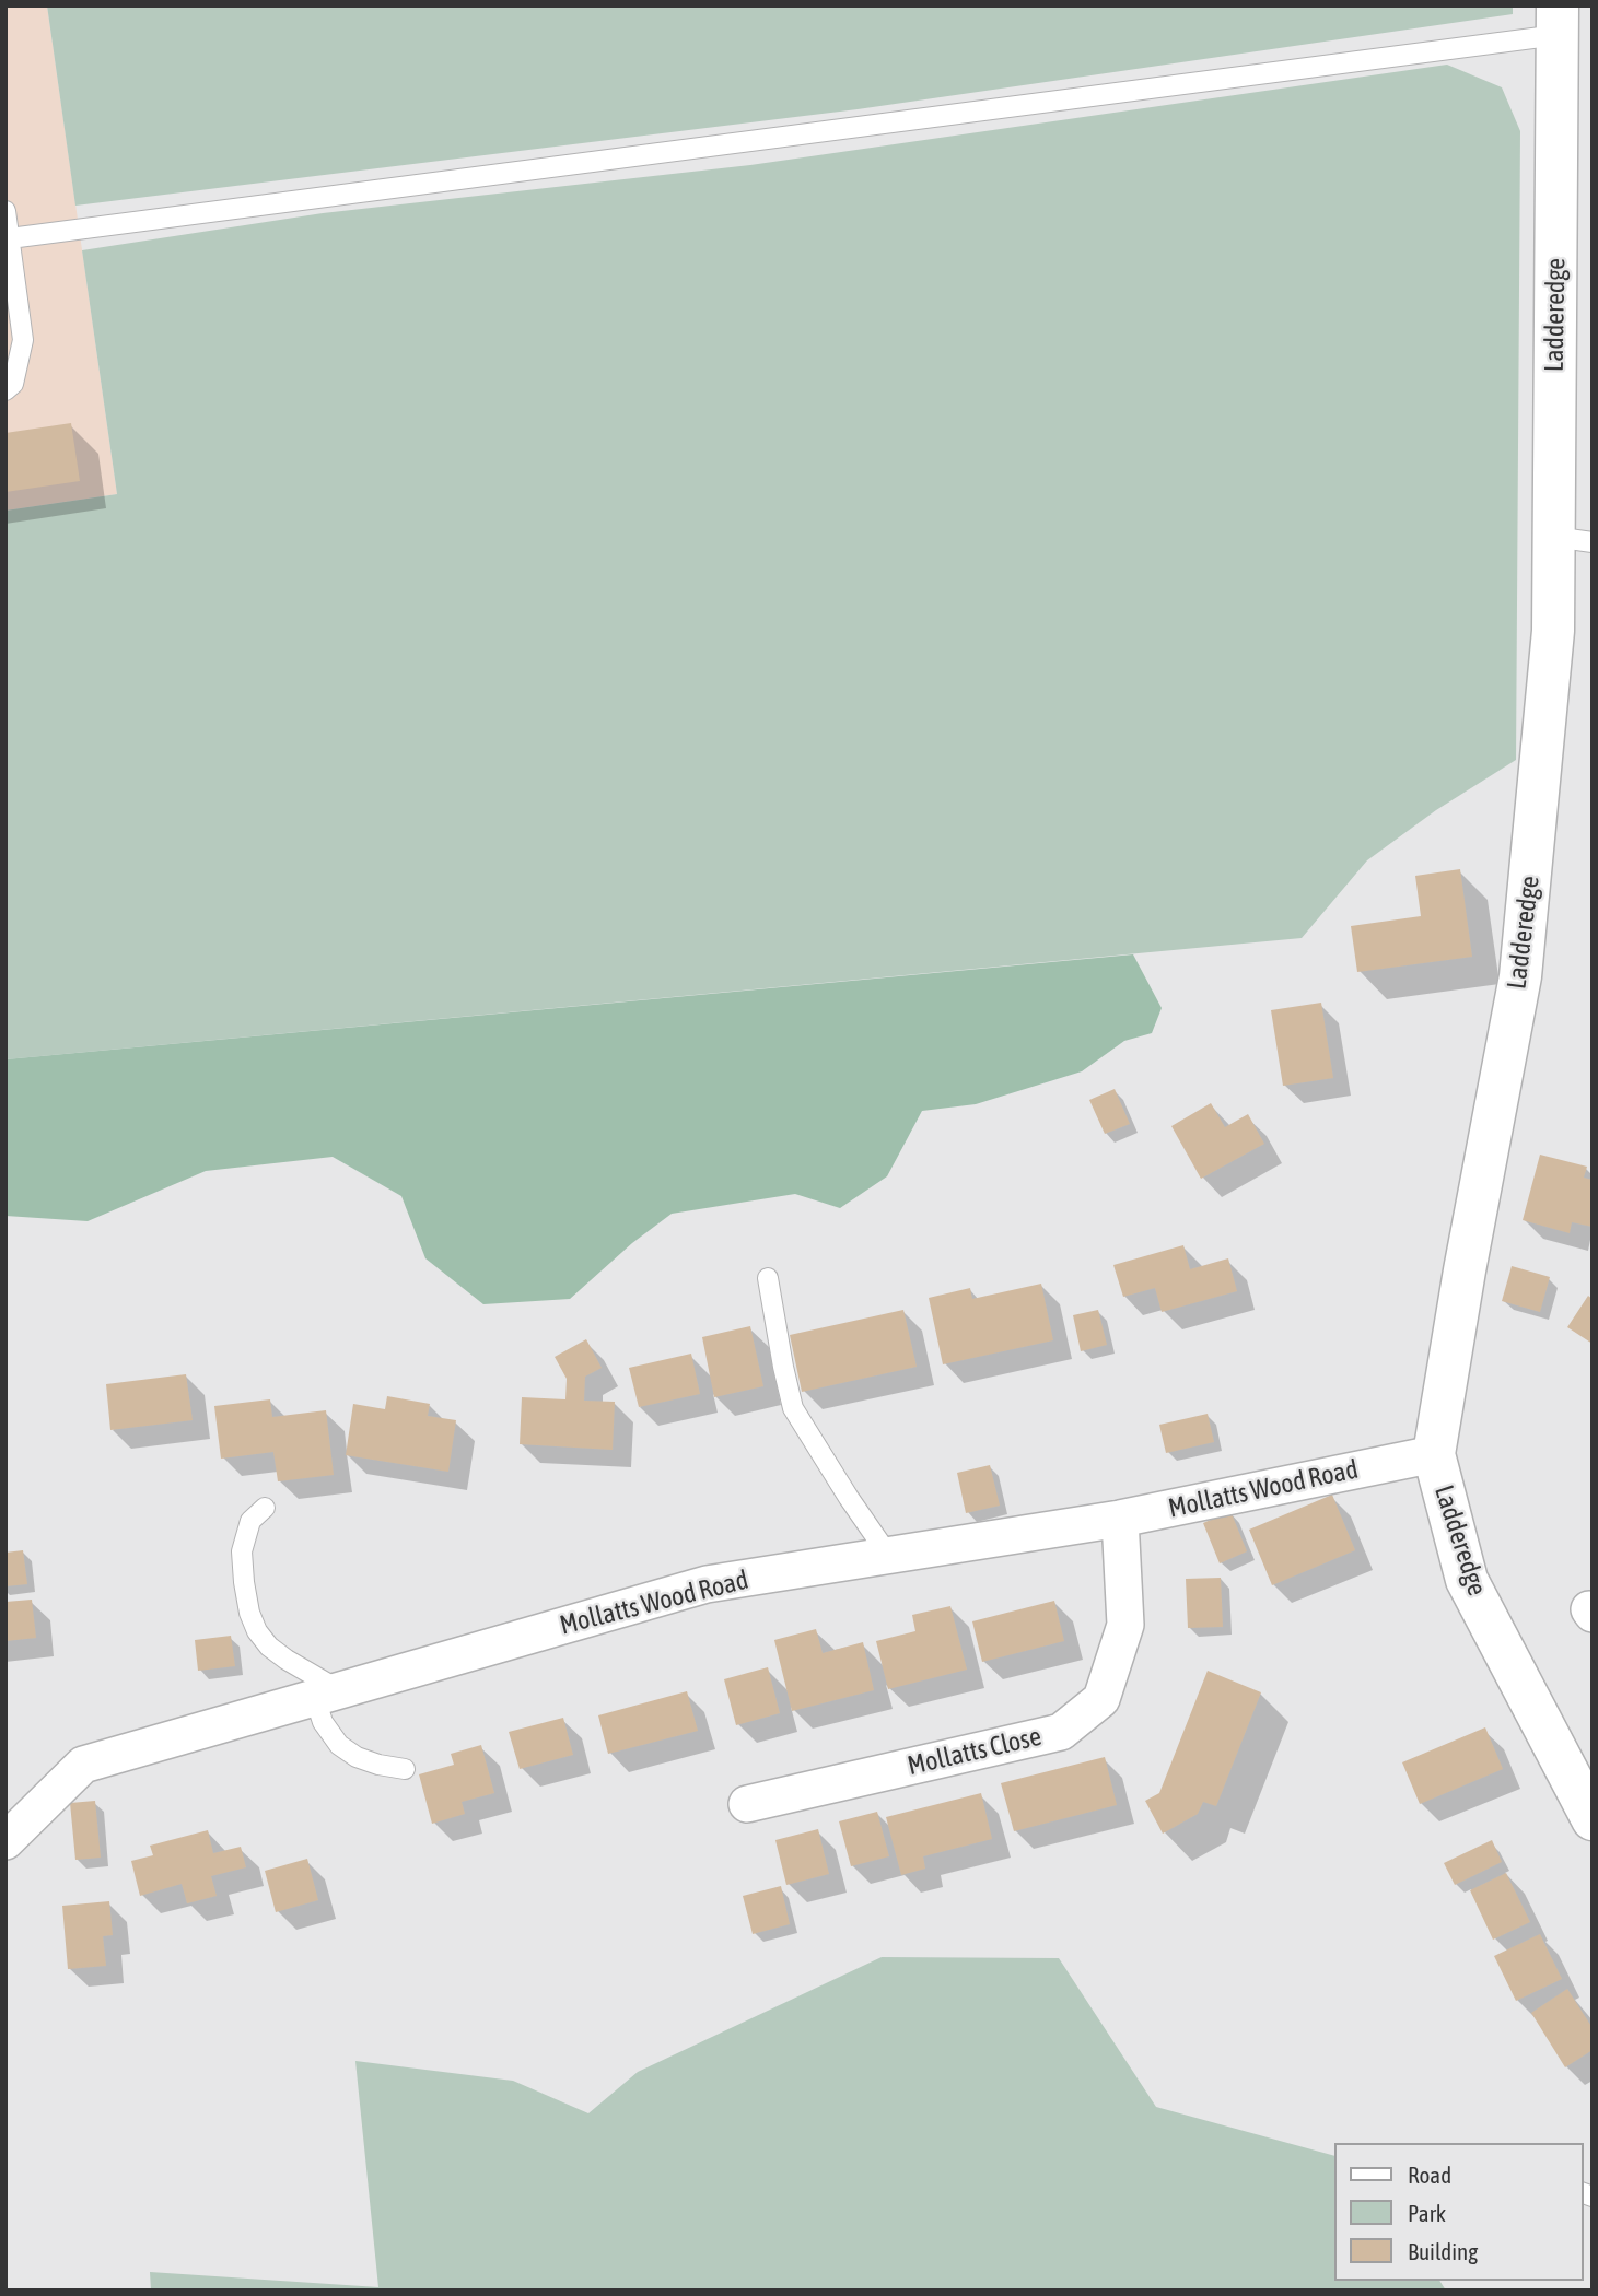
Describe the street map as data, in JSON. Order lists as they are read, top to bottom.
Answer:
{
  "streets": {
    "highway": ["Ladderedge"],
    "street": ["Mollatts Wood Road", "Mollatts Close"]
  },
  "crossings": [
    ["Ladderedge", "Mollatts Wood Road"],
    ["Mollatts Wood Road", "Mollatts Close"]
  ],
  "legend": ["Road", "Park", "Building"]
}
